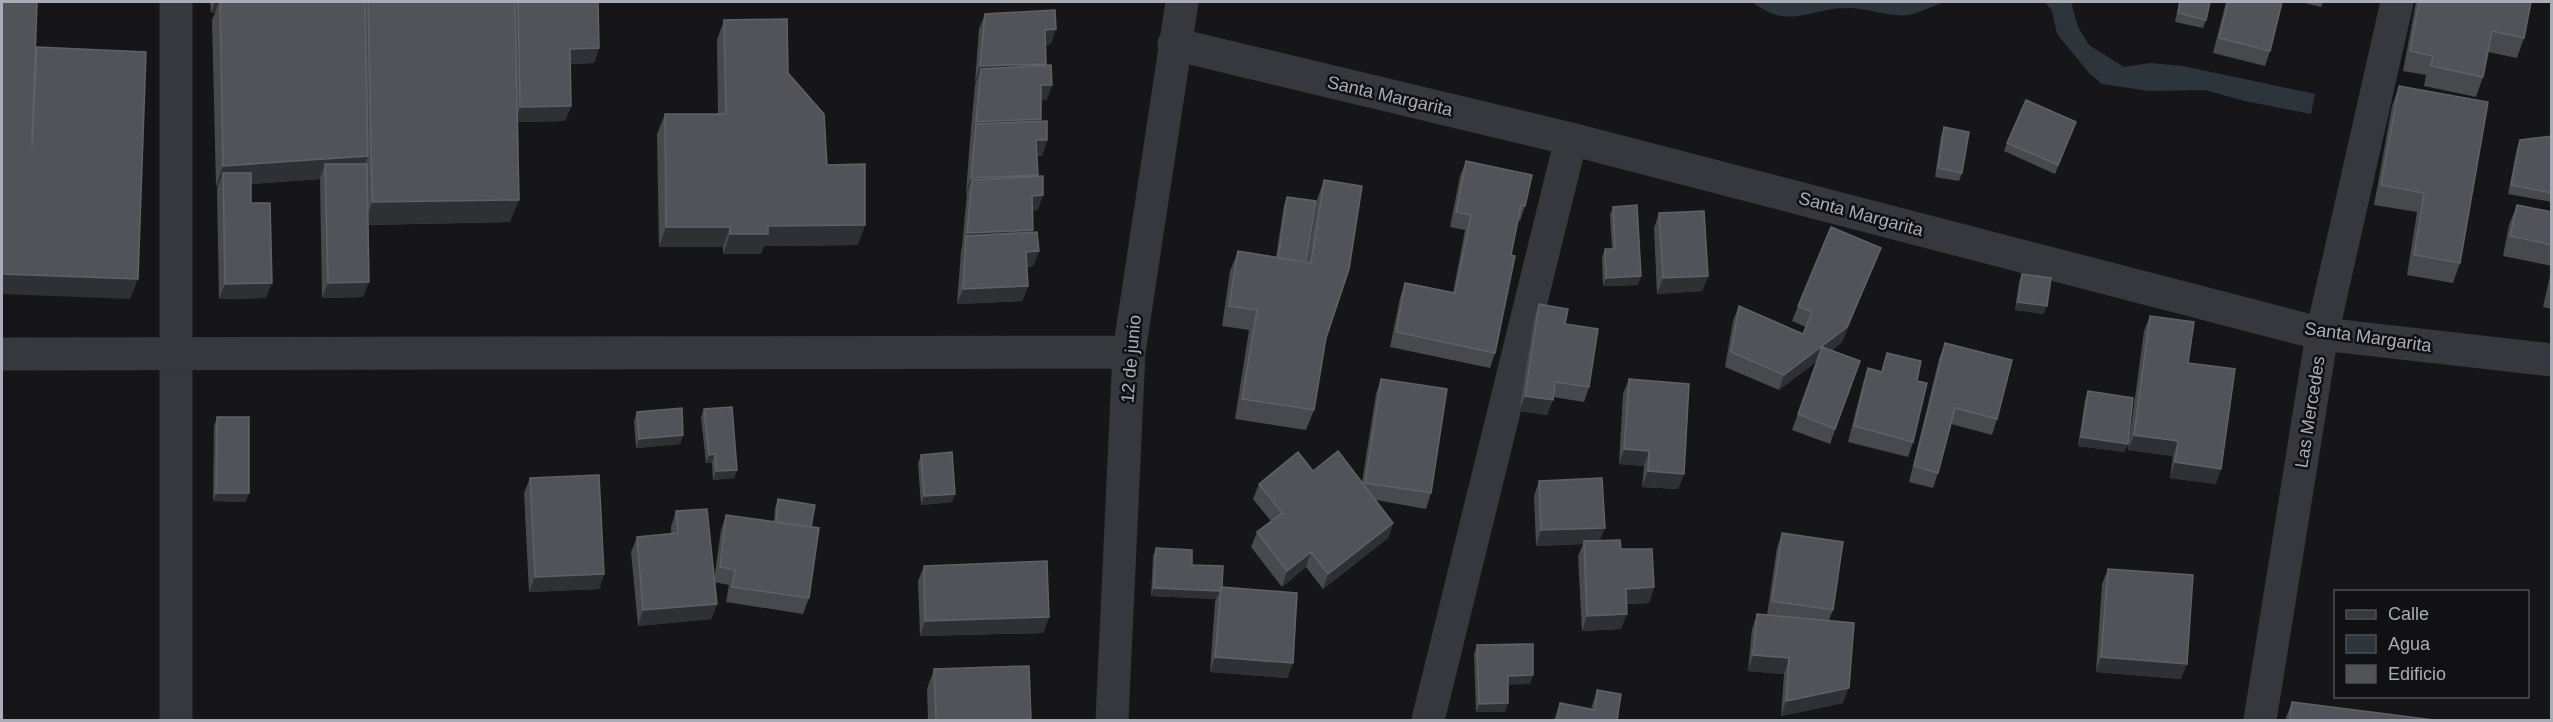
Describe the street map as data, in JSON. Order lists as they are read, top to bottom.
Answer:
{
  "streets": {
    "street": ["Santa Margarita", "12 de junio", "Las Mercedes"]
  },
  "crossings": [
    ["Santa Margarita", "12 de junio"],
    ["Santa Margarita", "Las Mercedes"]
  ],
  "legend": ["Calle", "Agua", "Edificio"]
}
